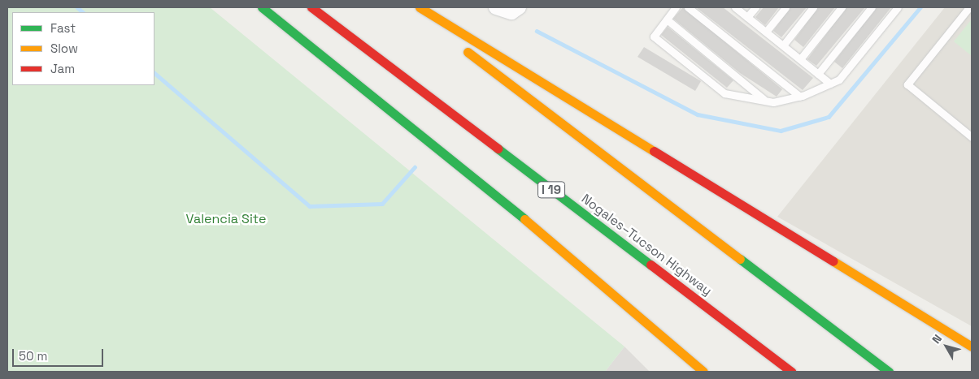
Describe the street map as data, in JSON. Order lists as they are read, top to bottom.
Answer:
{
  "streets": {
    "highway": ["I 19", "Nogales–Tucson Highway"]
  },
  "parks": ["Valencia Site"],
  "legend": ["Fast", "Slow", "Jam"],
  "scale_bar": "50 m",
  "north": "top left"
}
